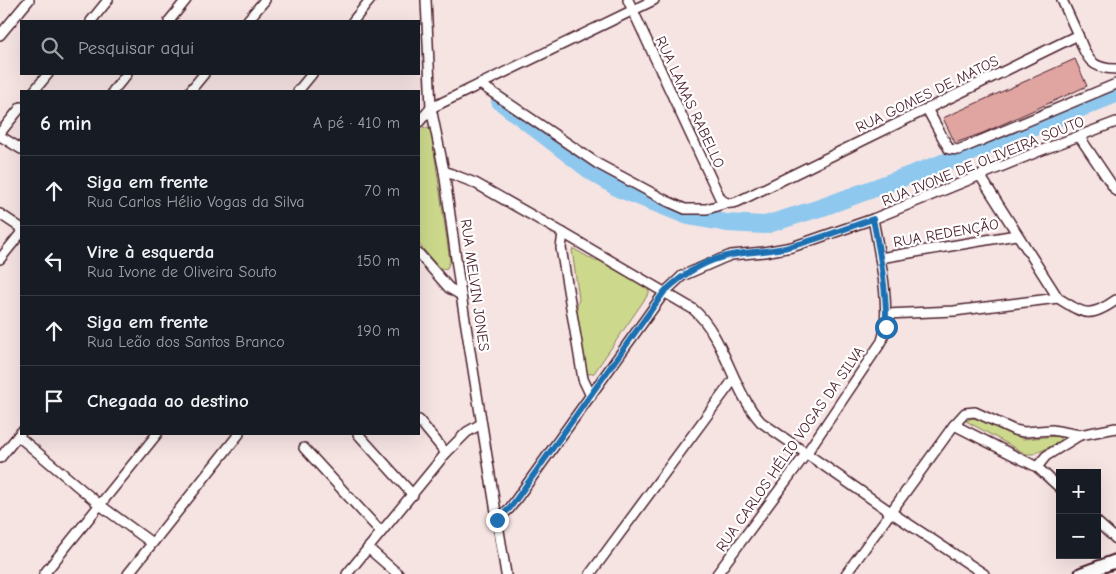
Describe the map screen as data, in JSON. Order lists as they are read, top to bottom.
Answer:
{
  "streets": {
    "street": [
      "RUA GOMES DE MATOS",
      "RUA LAMAS RABELLO",
      "RUA IVONE DE OLIVEIRA SOUTO",
      "RUA REDENÇÃO",
      "RUA MELVIN JONES",
      "RUA CARLOS HÉLIO VOGAS DA SILVA"
    ]
  },
  "crossings": [
    ["RUA GOMES DE MATOS", "RUA LAMAS RABELLO"],
    ["RUA IVONE DE OLIVEIRA SOUTO", "RUA MELVIN JONES"],
    ["RUA IVONE DE OLIVEIRA SOUTO", "RUA CARLOS HÉLIO VOGAS DA SILVA"],
    ["RUA REDENÇÃO", "RUA CARLOS HÉLIO VOGAS DA SILVA"]
  ],
  "page": {
    "search": "Pesquisar aqui",
    "heading": ["6 min", "A pé · 410 m"],
    "list": [
      ["Siga em frente", "Rua Carlos Hélio Vogas da Silva", "70 m"],
      ["Vire à esquerda", "Rua Ivone de Oliveira Souto", "150 m"],
      ["Siga em frente", "Rua Leão dos Santos Branco", "190 m"],
      "Chegada ao destino"
    ],
    "map_buttons": ["+", "−"]
  }
}
